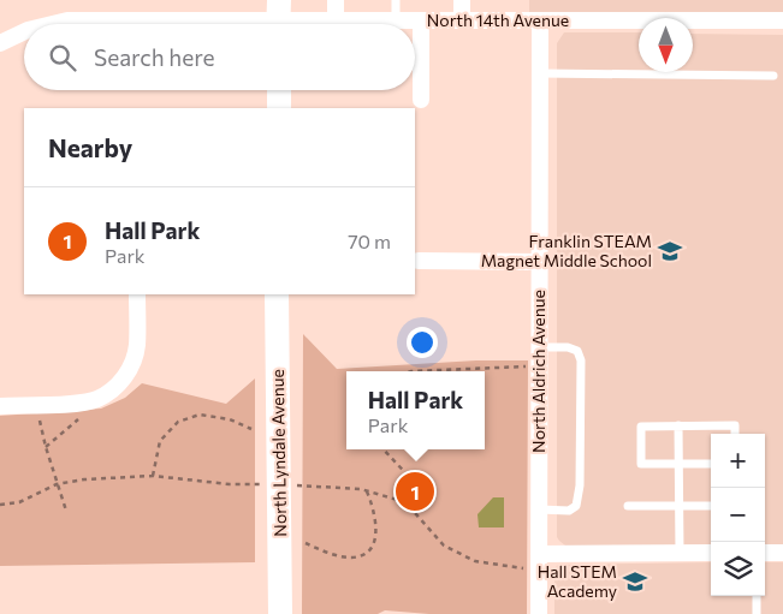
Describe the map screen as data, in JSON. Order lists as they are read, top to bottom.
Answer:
{
  "streets": {
    "street": ["North 14th Avenue", "North Aldrich Avenue", "North Lyndale Avenue"]
  },
  "crossings": [
    ["North 14th Avenue", "North Aldrich Avenue"]
  ],
  "places": {
    "school or university": ["Franklin STEAM Magnet Middle School", "Hall STEM Academy"]
  },
  "north": "bottom",
  "page": {
    "search": "Search here",
    "heading": "Nearby",
    "list": [
      {
        "mark": "1",
        "name": "Hall Park",
        "note": "Park",
        "value": "70 m"
      }
    ],
    "popup": ["Hall Park", "Park"],
    "map_buttons": ["+", "−"],
    "pins": "1"
  }
}
